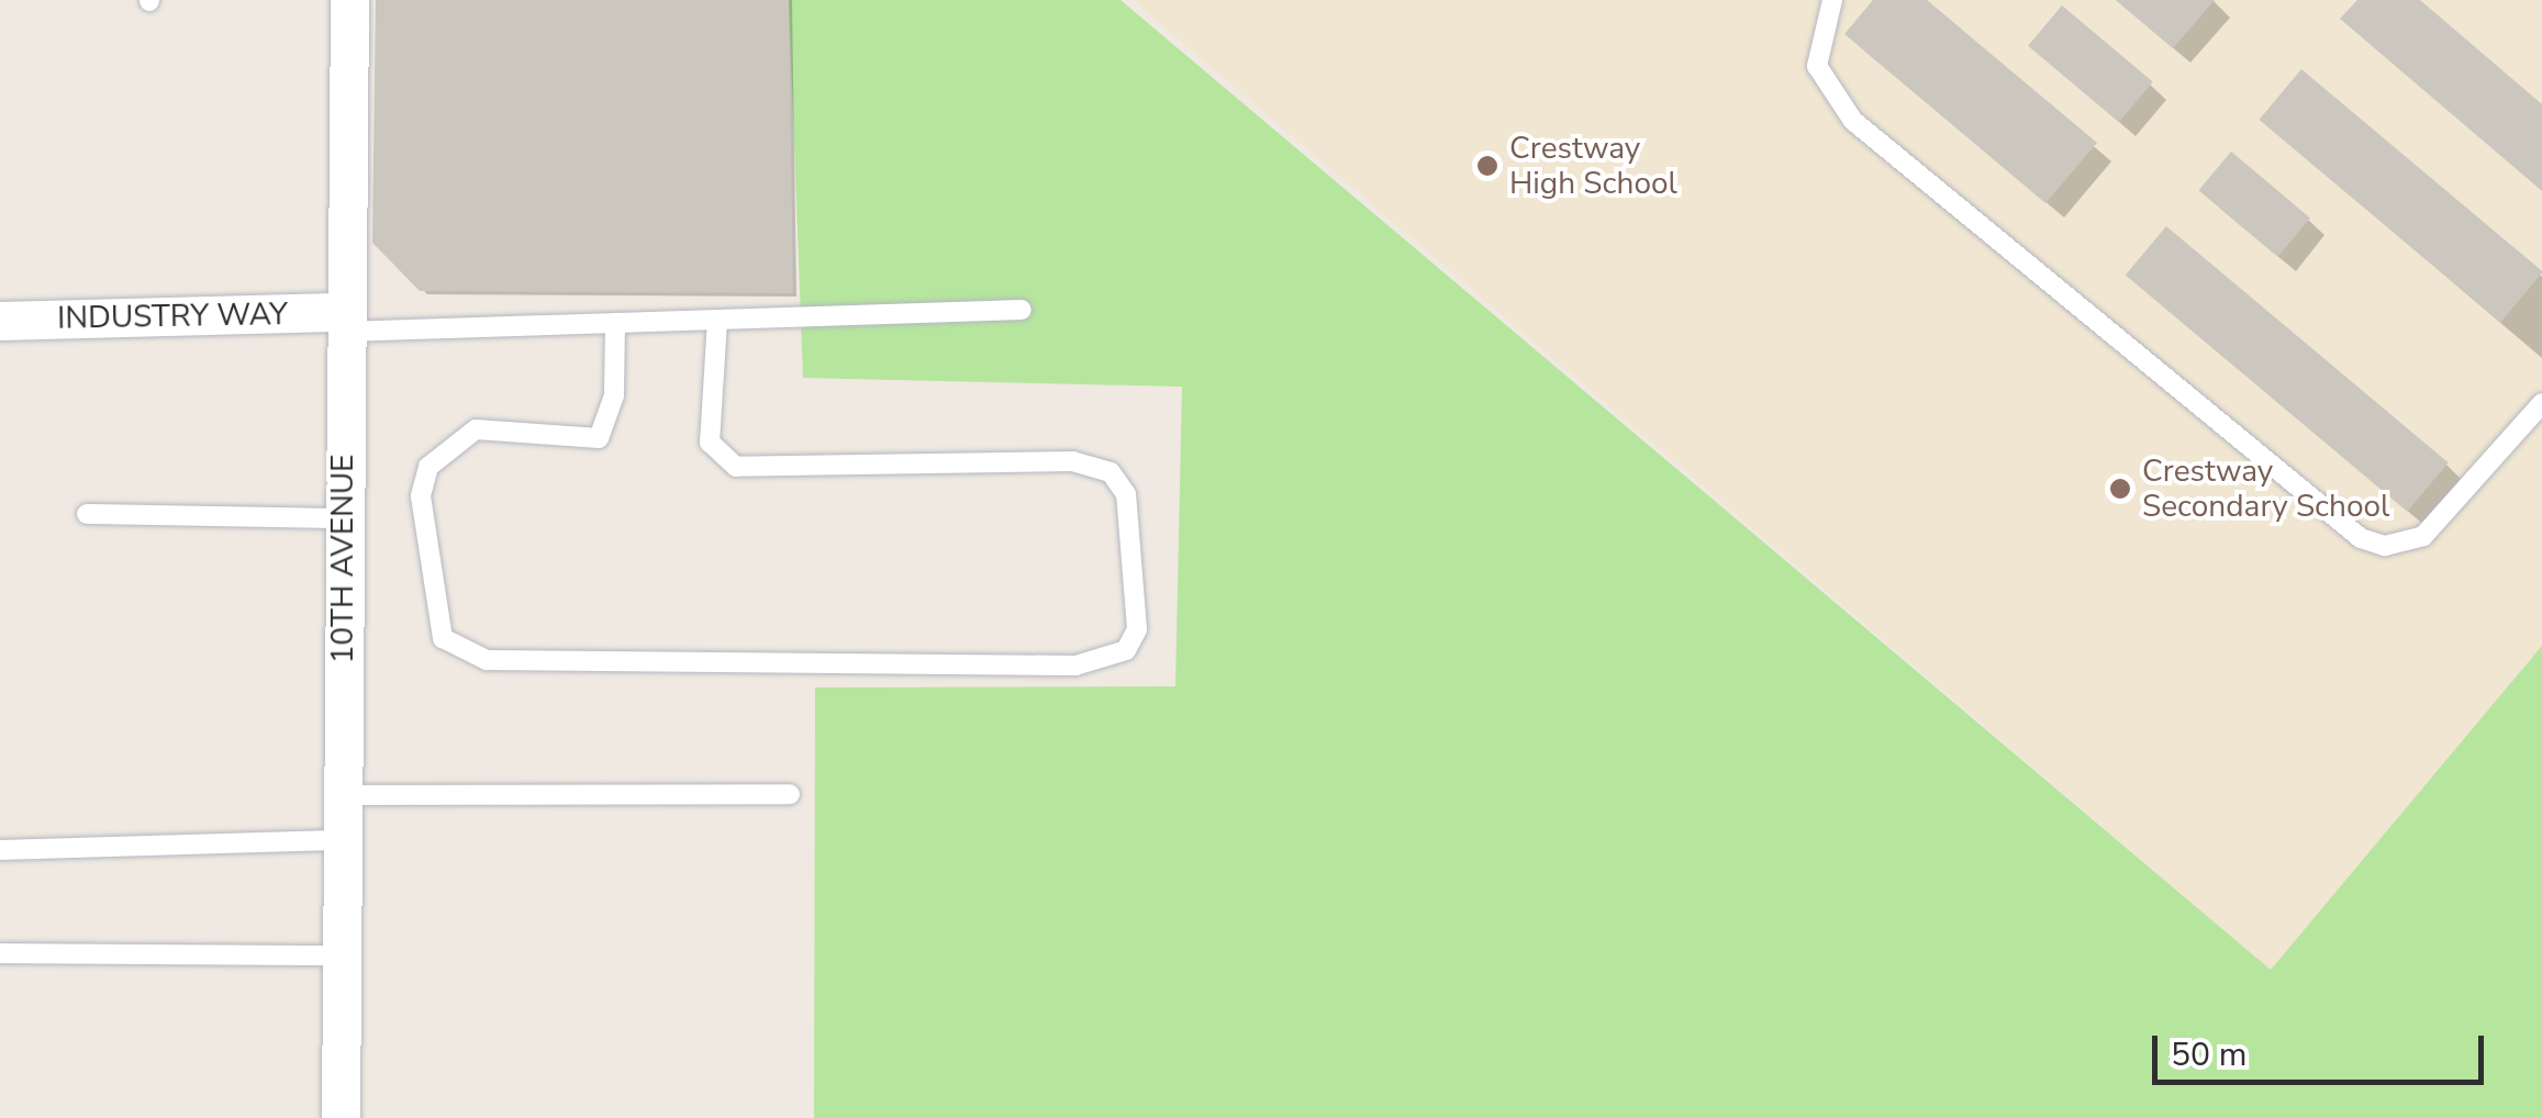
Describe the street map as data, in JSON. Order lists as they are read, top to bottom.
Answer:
{
  "streets": {
    "street": ["INDUSTRY WAY", "10TH AVENUE"]
  },
  "crossings": [
    ["INDUSTRY WAY", "10TH AVENUE"]
  ],
  "places": ["Crestway High School", "Crestway Secondary School"],
  "scale_bar": "50 m"
}
